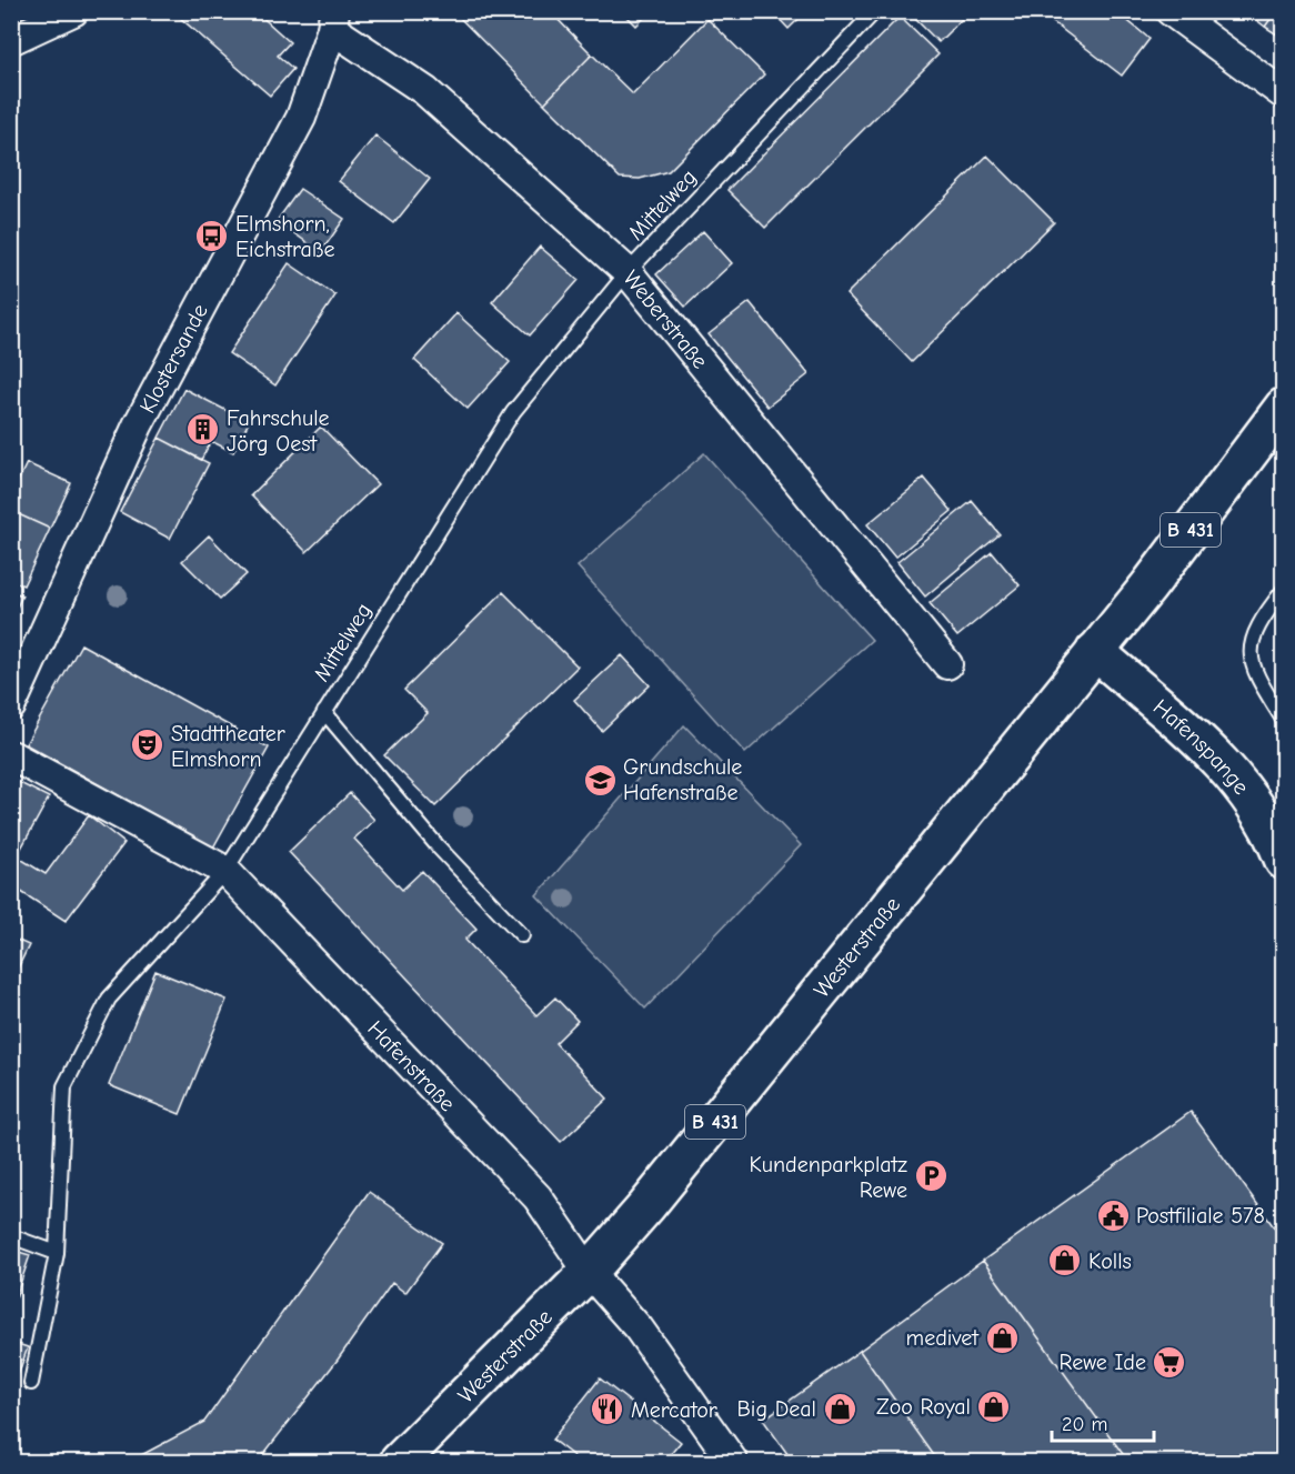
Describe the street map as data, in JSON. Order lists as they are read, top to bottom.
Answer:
{
  "streets": {
    "main road": ["B 431", "Hafenspange", "Westerstraße"],
    "street": ["Weberstraße", "Klostersande", "Hafenstraße"],
    "lane": ["Mittelweg"]
  },
  "crossings": [
    ["Mittelweg", "Weberstraße"],
    ["Mittelweg", "Hafenstraße"],
    ["Weberstraße", "Klostersande"],
    ["Hafenspange", "Westerstraße"],
    ["Westerstraße", "Hafenstraße"]
  ],
  "places": {
    "bus stop": ["Elmshorn, Eichstraße"],
    "building": ["Fahrschule Jörg Oest"],
    "theatre": ["Stadttheater Elmshorn"],
    "school or university": ["Grundschule Hafenstraße"],
    "parking": ["Kundenparkplatz Rewe"],
    "public building": ["Postfiliale 578"],
    "shop": [
      "Kolls",
      "medivet",
      "Zoo Royal",
      "Big Deal"
    ],
    "supermarket": ["Rewe Ide"],
    "restaurant": ["Mercator"]
  },
  "scale_bar": "20 m"
}
